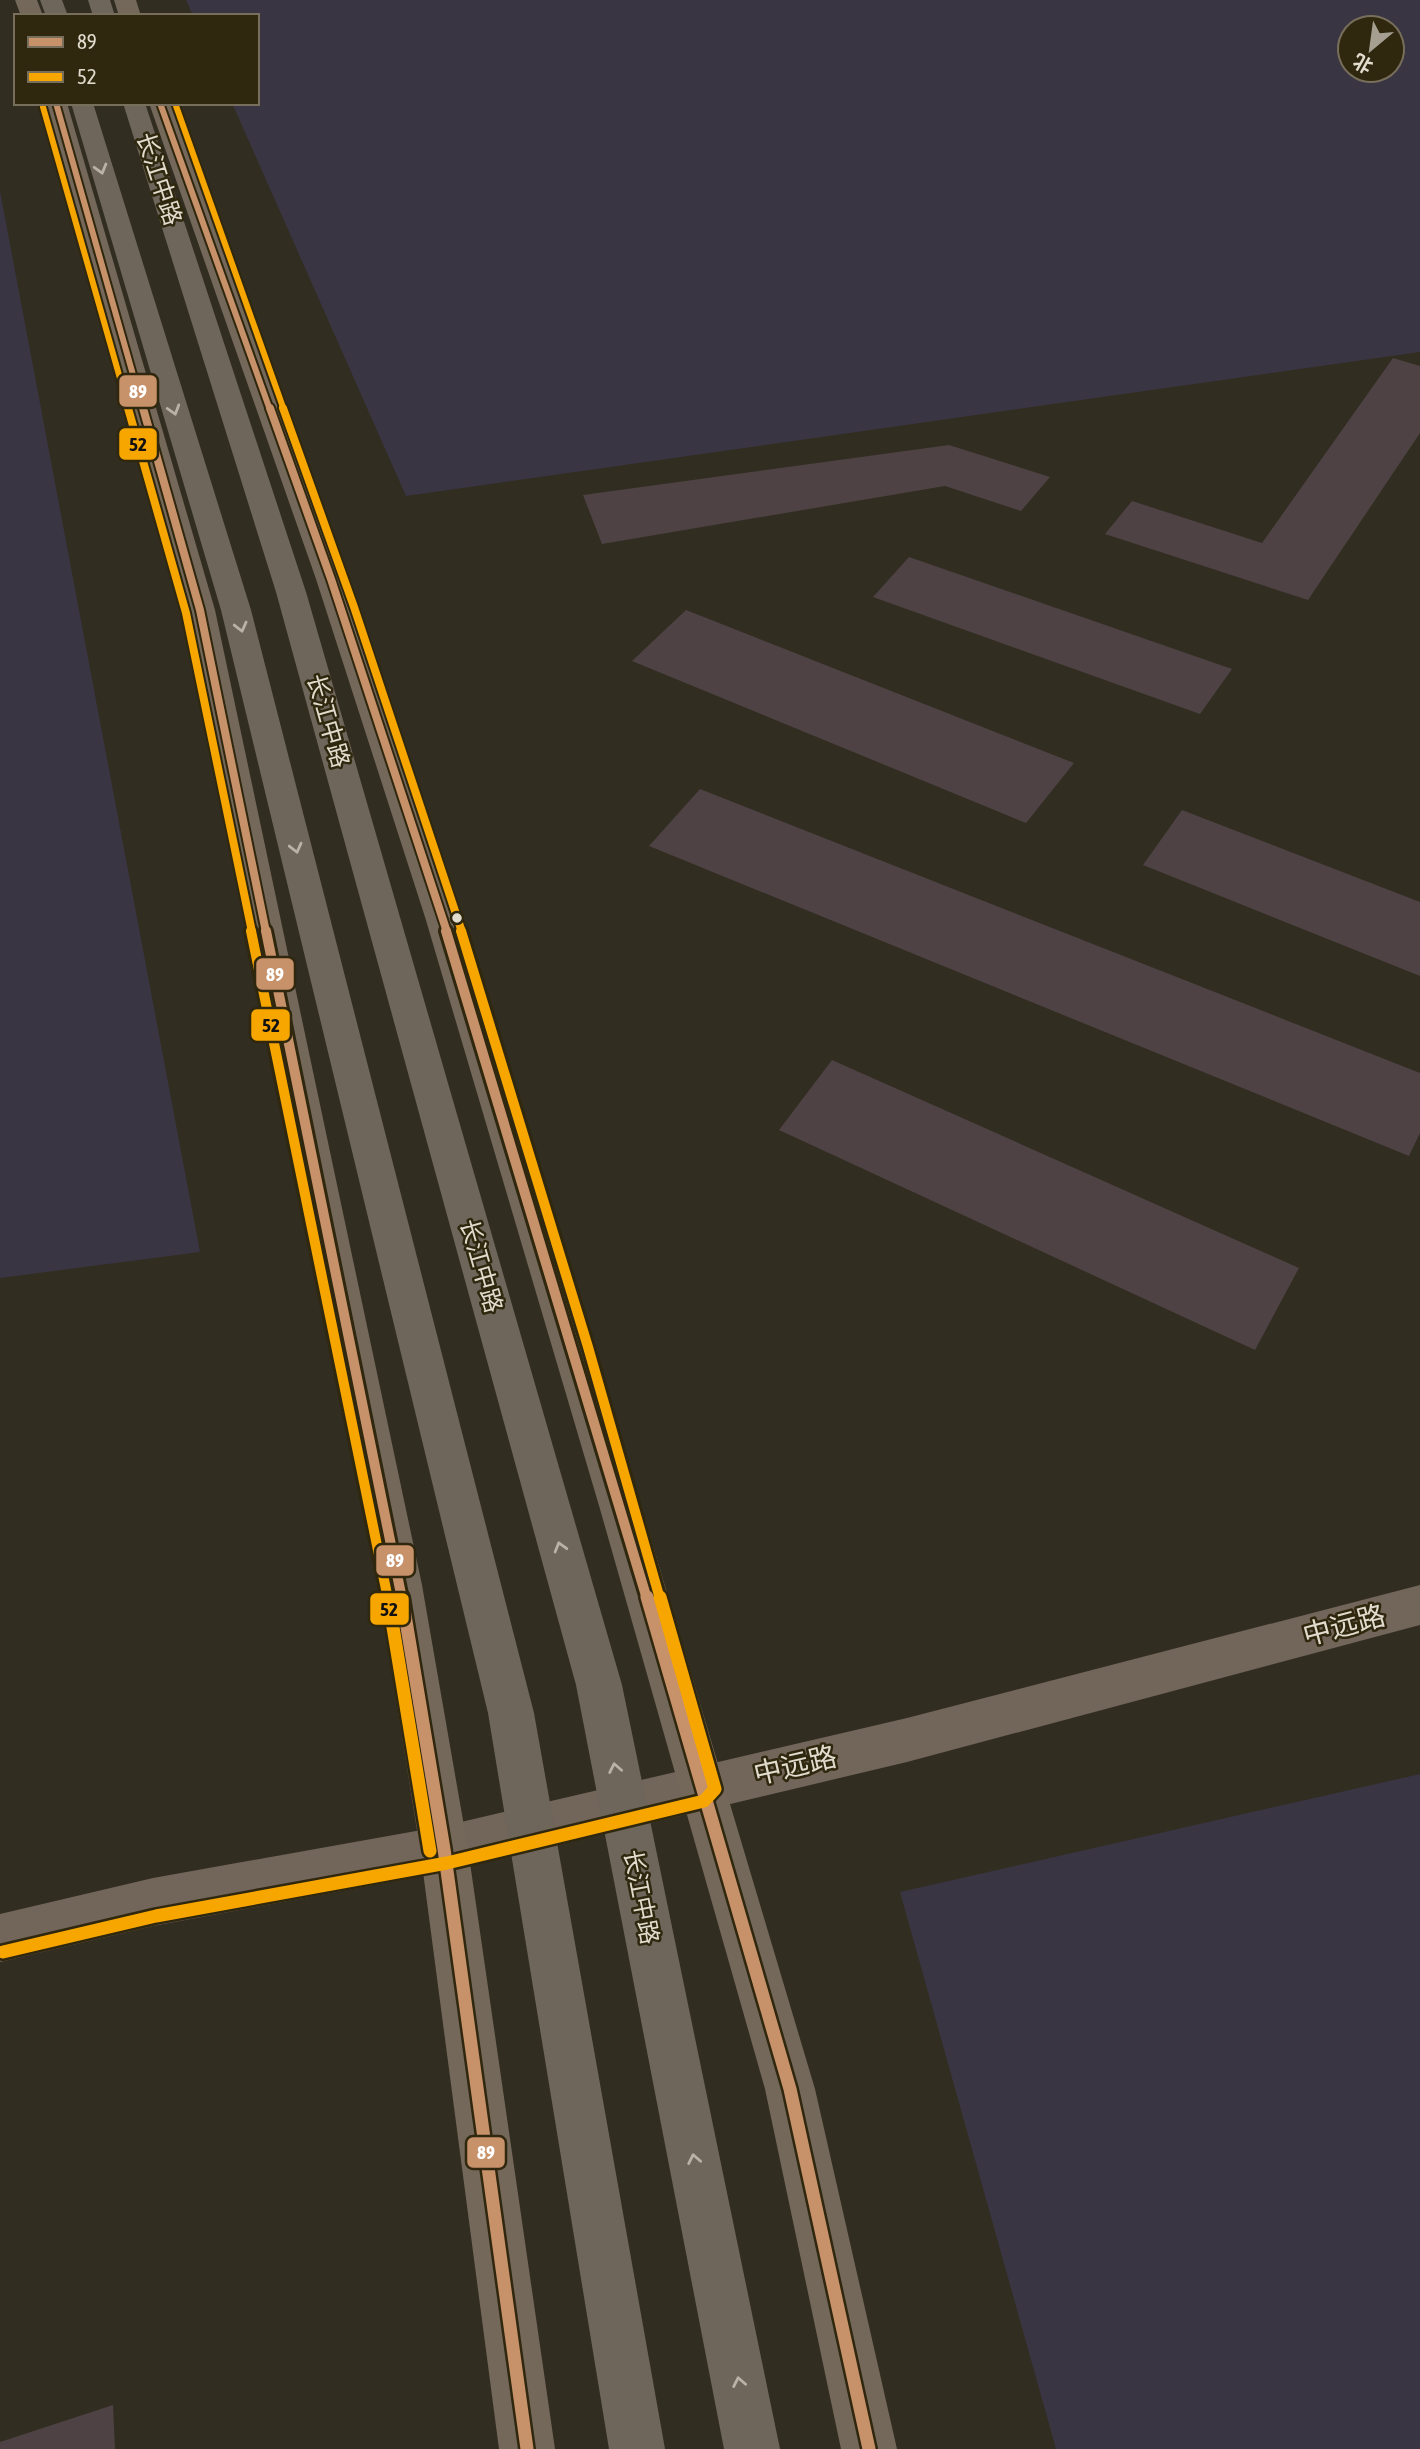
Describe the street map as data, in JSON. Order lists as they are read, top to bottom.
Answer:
{
  "streets": {
    "highway": ["长江中路"],
    "street": ["中远路"]
  },
  "crossings": [
    ["长江中路", "中远路"]
  ],
  "lines": ["transit line 89", "transit line 52"],
  "legend": ["89", "52"],
  "north": "bottom left"
}
